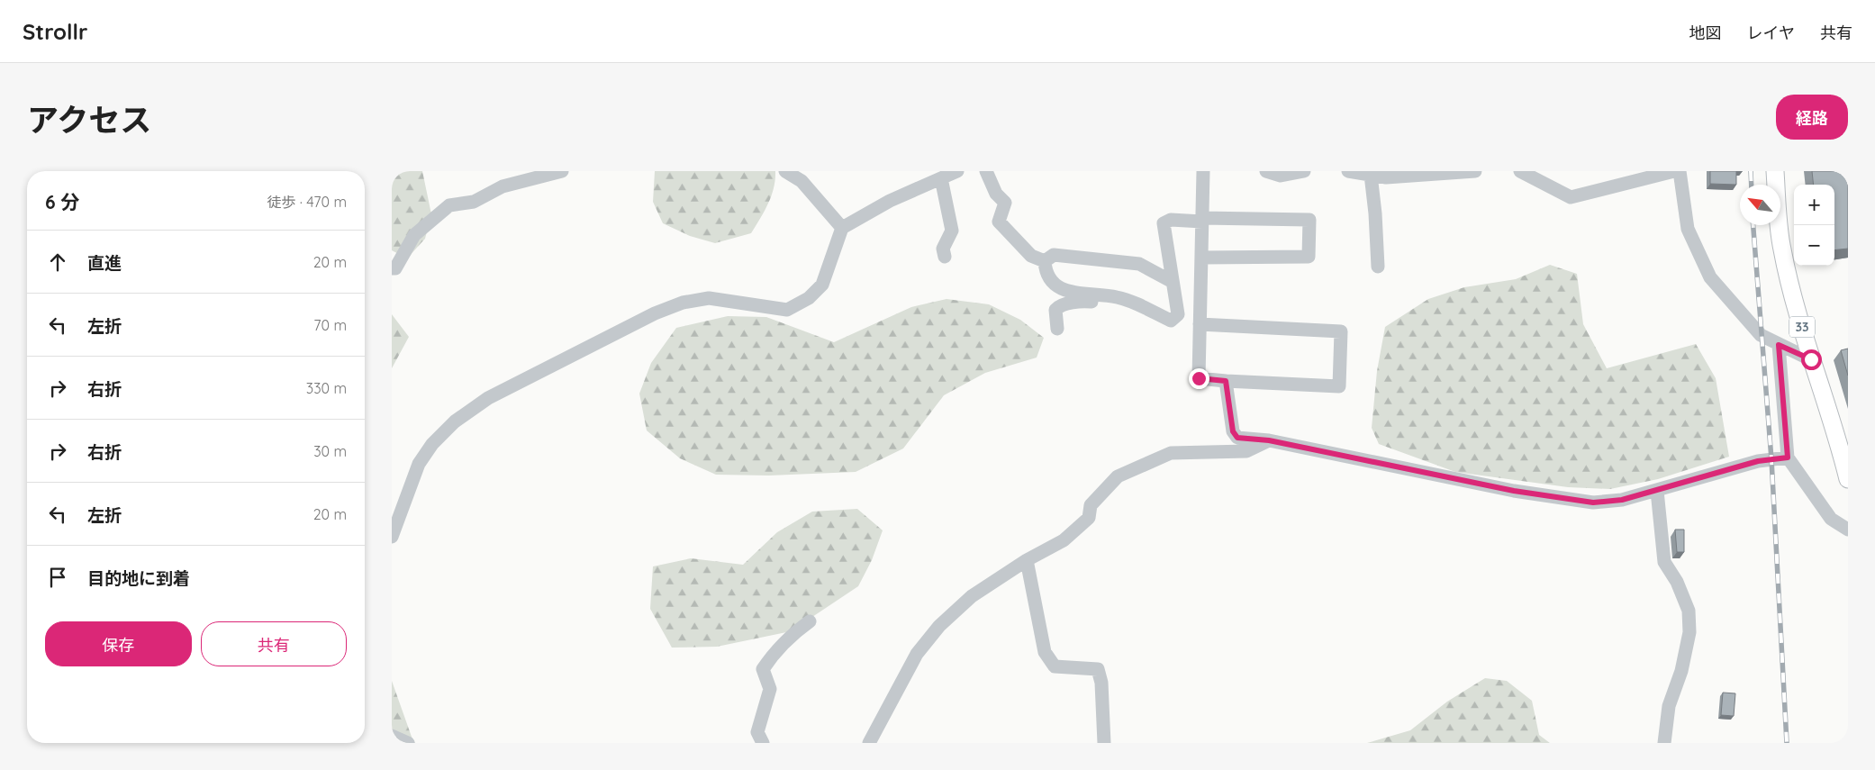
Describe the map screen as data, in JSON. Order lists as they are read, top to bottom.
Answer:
{
  "streets": {
    "main road": ["33"]
  },
  "north": "top left",
  "page": {
    "header": "Strollr",
    "nav": ["地図", "レイヤ", "共有"],
    "title": "アクセス",
    "buttons": [
      "経路",
      ["保存", "共有"]
    ],
    "heading": ["6 分", "徒歩 · 470 m"],
    "map_buttons": ["+", "−"],
    "list": [
      ["直進", "20 m"],
      ["左折", "70 m"],
      ["右折", "330 m"],
      ["右折", "30 m"],
      ["左折", "20 m"],
      "目的地に到着"
    ]
  }
}
